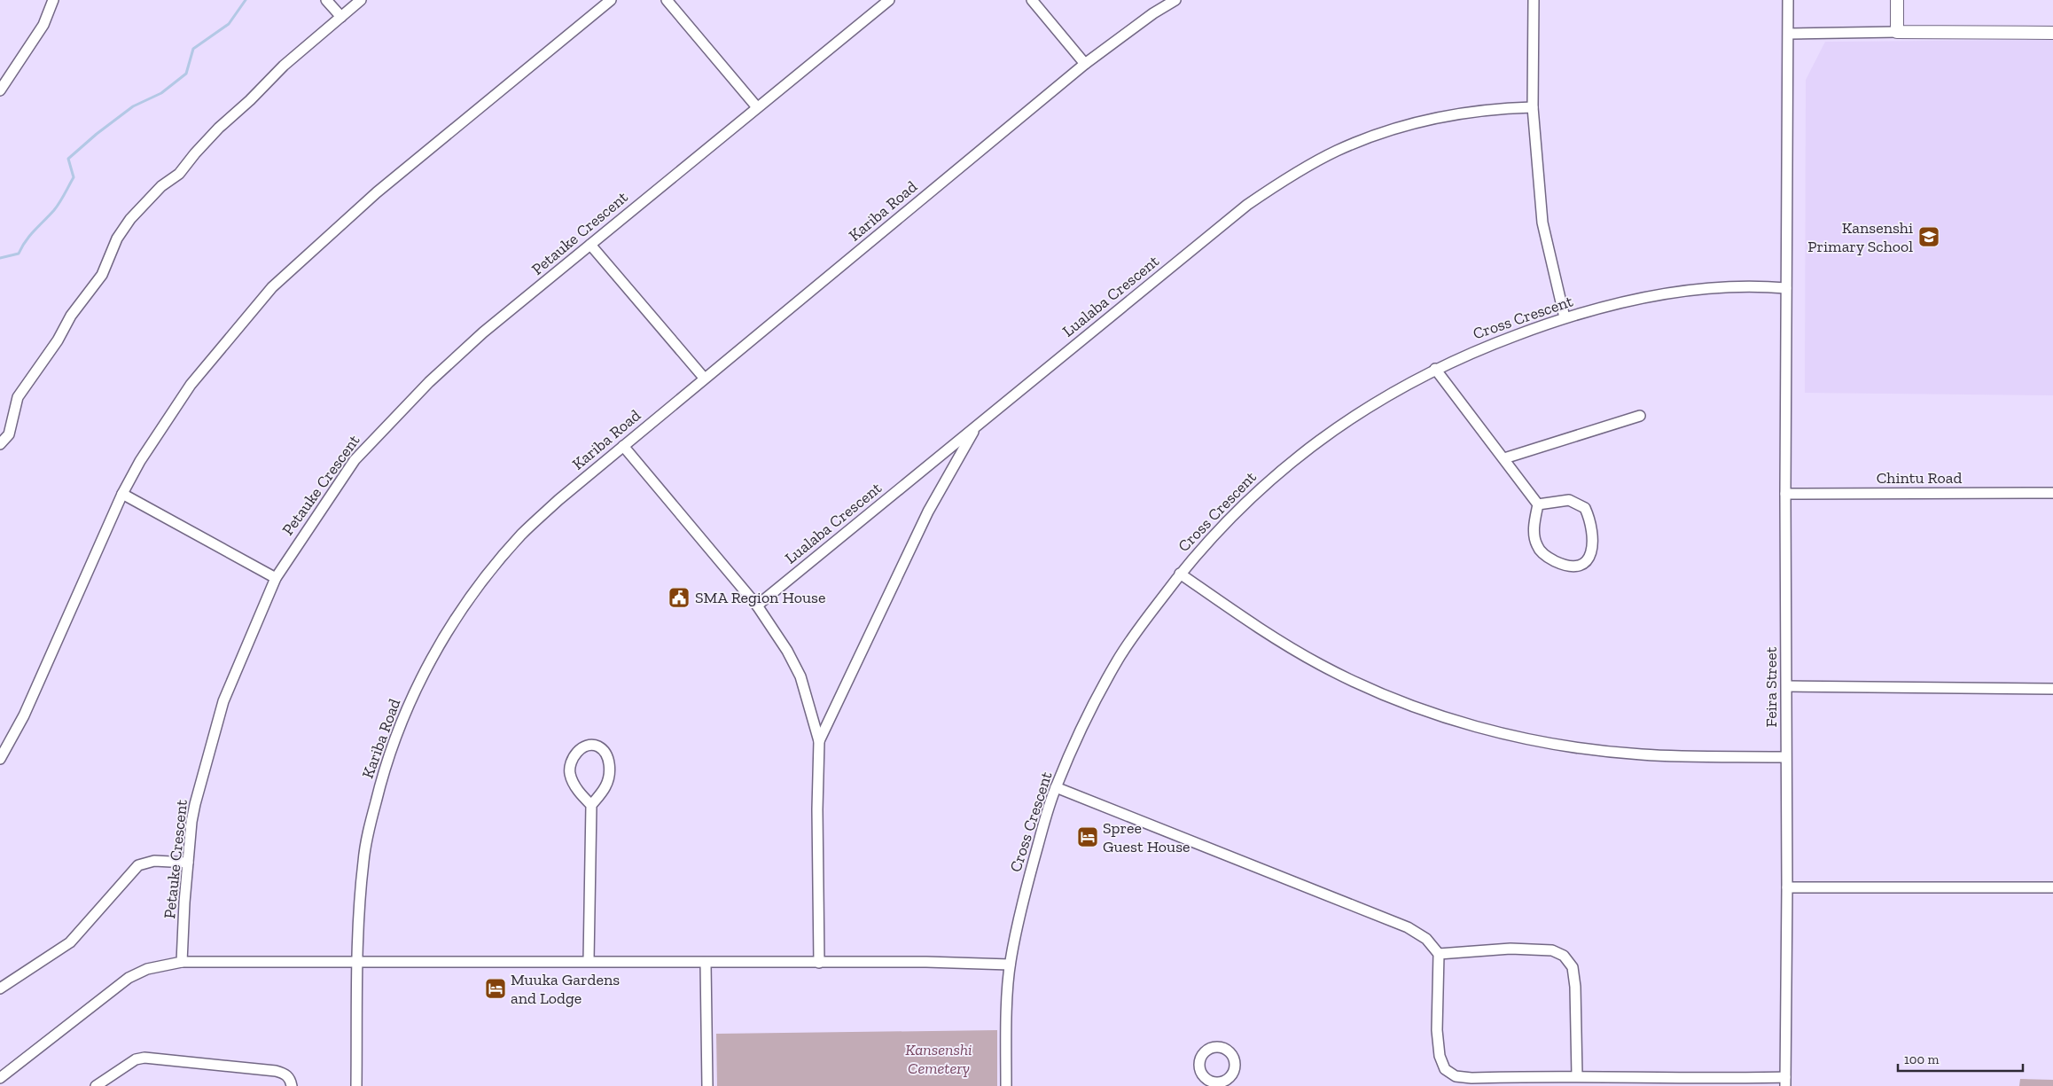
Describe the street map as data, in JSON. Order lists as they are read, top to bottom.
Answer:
{
  "streets": {
    "street": [
      "Kariba Road",
      "Petauke Crescent",
      "Lualaba Crescent",
      "Cross Crescent",
      "Chintu Road",
      "Feira Street"
    ]
  },
  "crossings": [
    ["Cross Crescent", "Feira Street"],
    ["Chintu Road", "Feira Street"]
  ],
  "parks": ["Kansenshi Cemetery"],
  "places": {
    "school or university": ["Kansenshi Primary School"],
    "public building": ["SMA Region House"],
    "hotel": ["Spree Guest House", "Muuka Gardens and Lodge"]
  },
  "scale_bar": "100 m"
}
